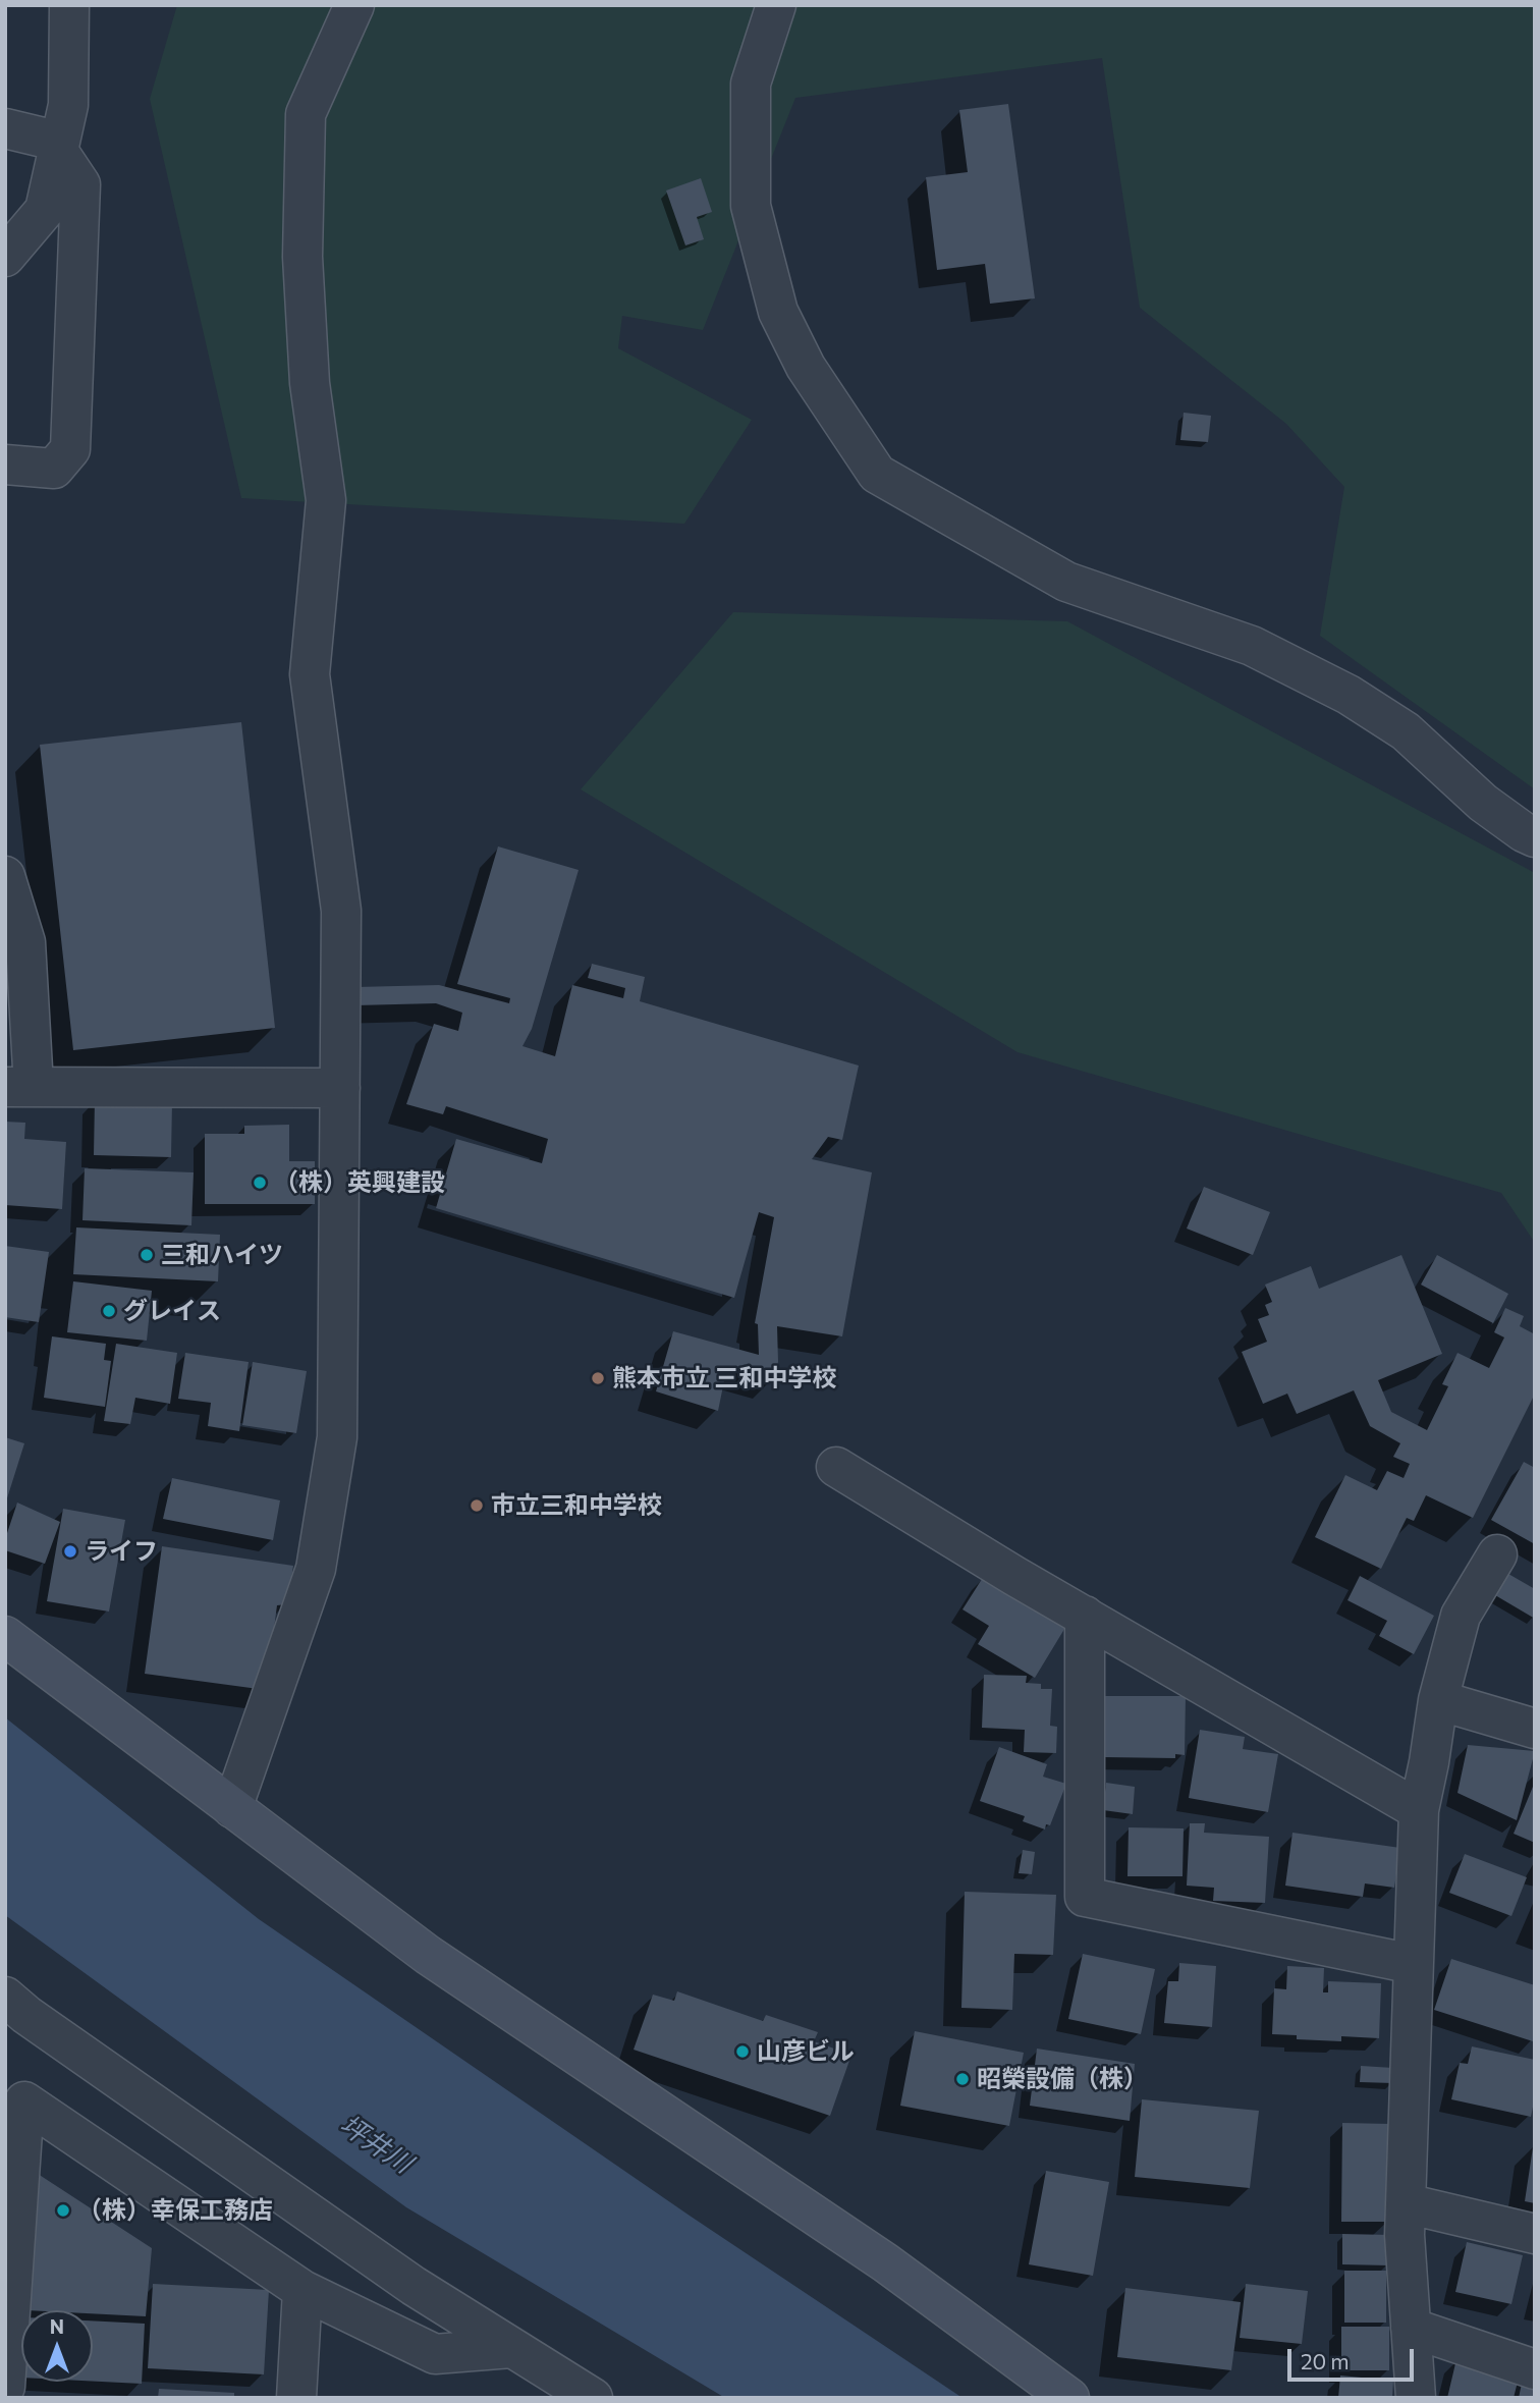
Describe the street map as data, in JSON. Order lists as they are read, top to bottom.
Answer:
{
  "water": ["坪井川"],
  "places": [
    "（株）英興建設",
    "三和ハイツ",
    "グレイス",
    "熊本市立 三和中学校",
    "市立三和中学校",
    "ライフ",
    "山彦ビル",
    "昭榮設備（株）",
    "（株）幸保工務店"
  ],
  "scale_bar": "20 m",
  "north": "top"
}
